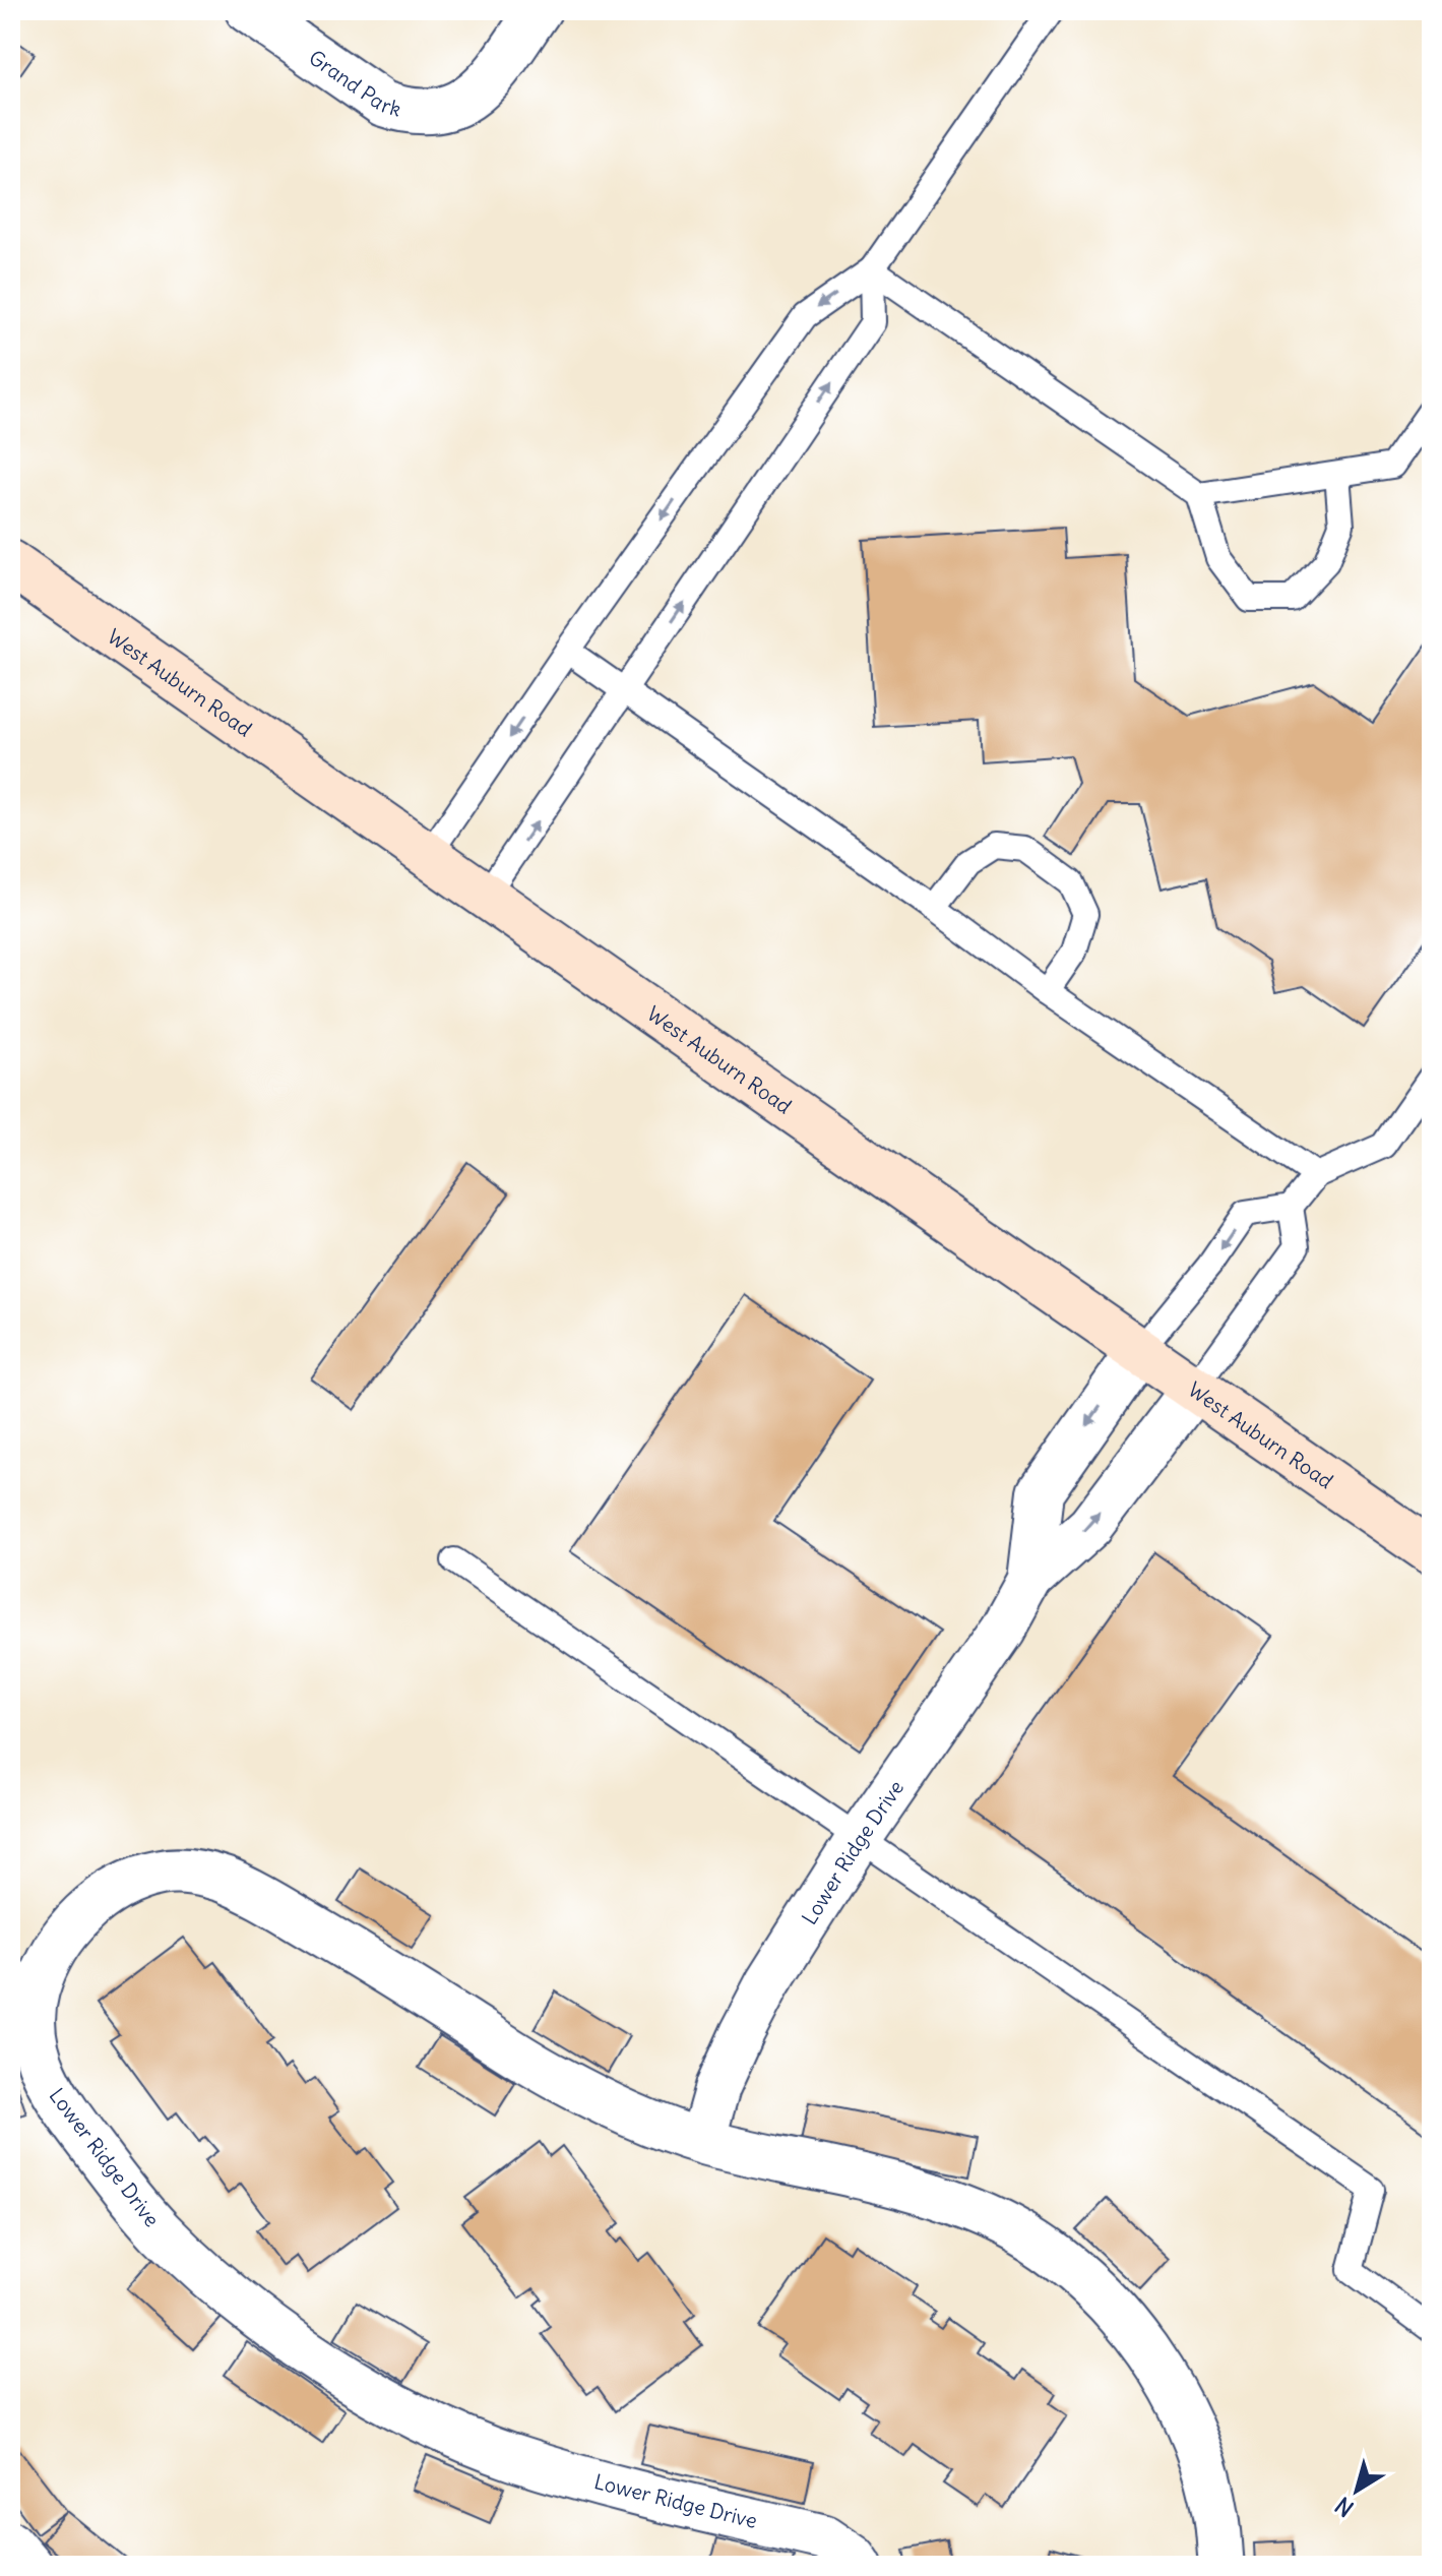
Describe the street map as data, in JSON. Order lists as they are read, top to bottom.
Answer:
{
  "streets": {
    "main road": ["West Auburn Road"],
    "street": ["Grand Park", "Lower Ridge Drive"]
  },
  "crossings": [
    ["West Auburn Road", "Lower Ridge Drive"]
  ],
  "north": "bottom left"
}
